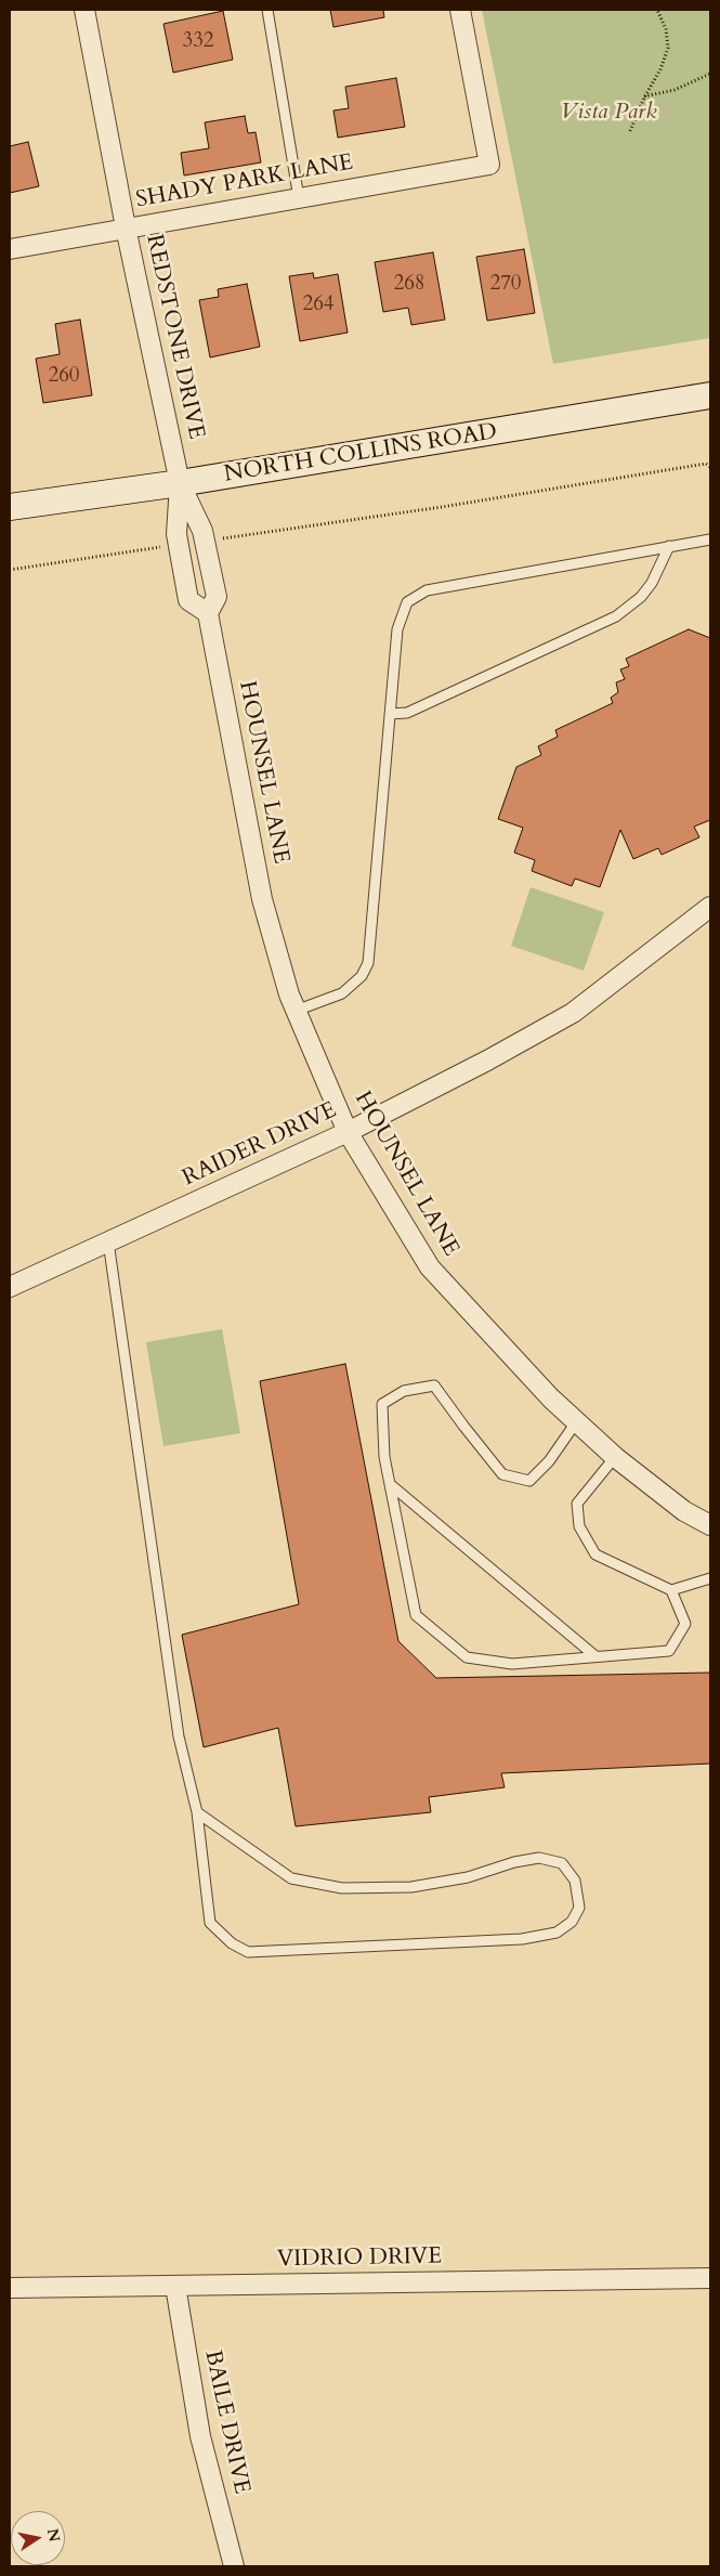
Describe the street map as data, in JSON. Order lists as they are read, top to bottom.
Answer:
{
  "streets": {
    "street": [
      "SHADY PARK LANE",
      "REDSTONE DRIVE",
      "NORTH COLLINS ROAD",
      "HOUNSEL LANE",
      "RAIDER DRIVE",
      "VIDRIO DRIVE",
      "BAILE DRIVE"
    ]
  },
  "crossings": [
    ["SHADY PARK LANE", "REDSTONE DRIVE"],
    ["REDSTONE DRIVE", "NORTH COLLINS ROAD"],
    ["REDSTONE DRIVE", "HOUNSEL LANE"],
    ["NORTH COLLINS ROAD", "HOUNSEL LANE"],
    ["HOUNSEL LANE", "RAIDER DRIVE"],
    ["VIDRIO DRIVE", "BAILE DRIVE"]
  ],
  "parks": ["Vista Park"],
  "house_numbers": [
    "332",
    "268",
    "270",
    "264",
    "260"
  ],
  "north": "right"
}
